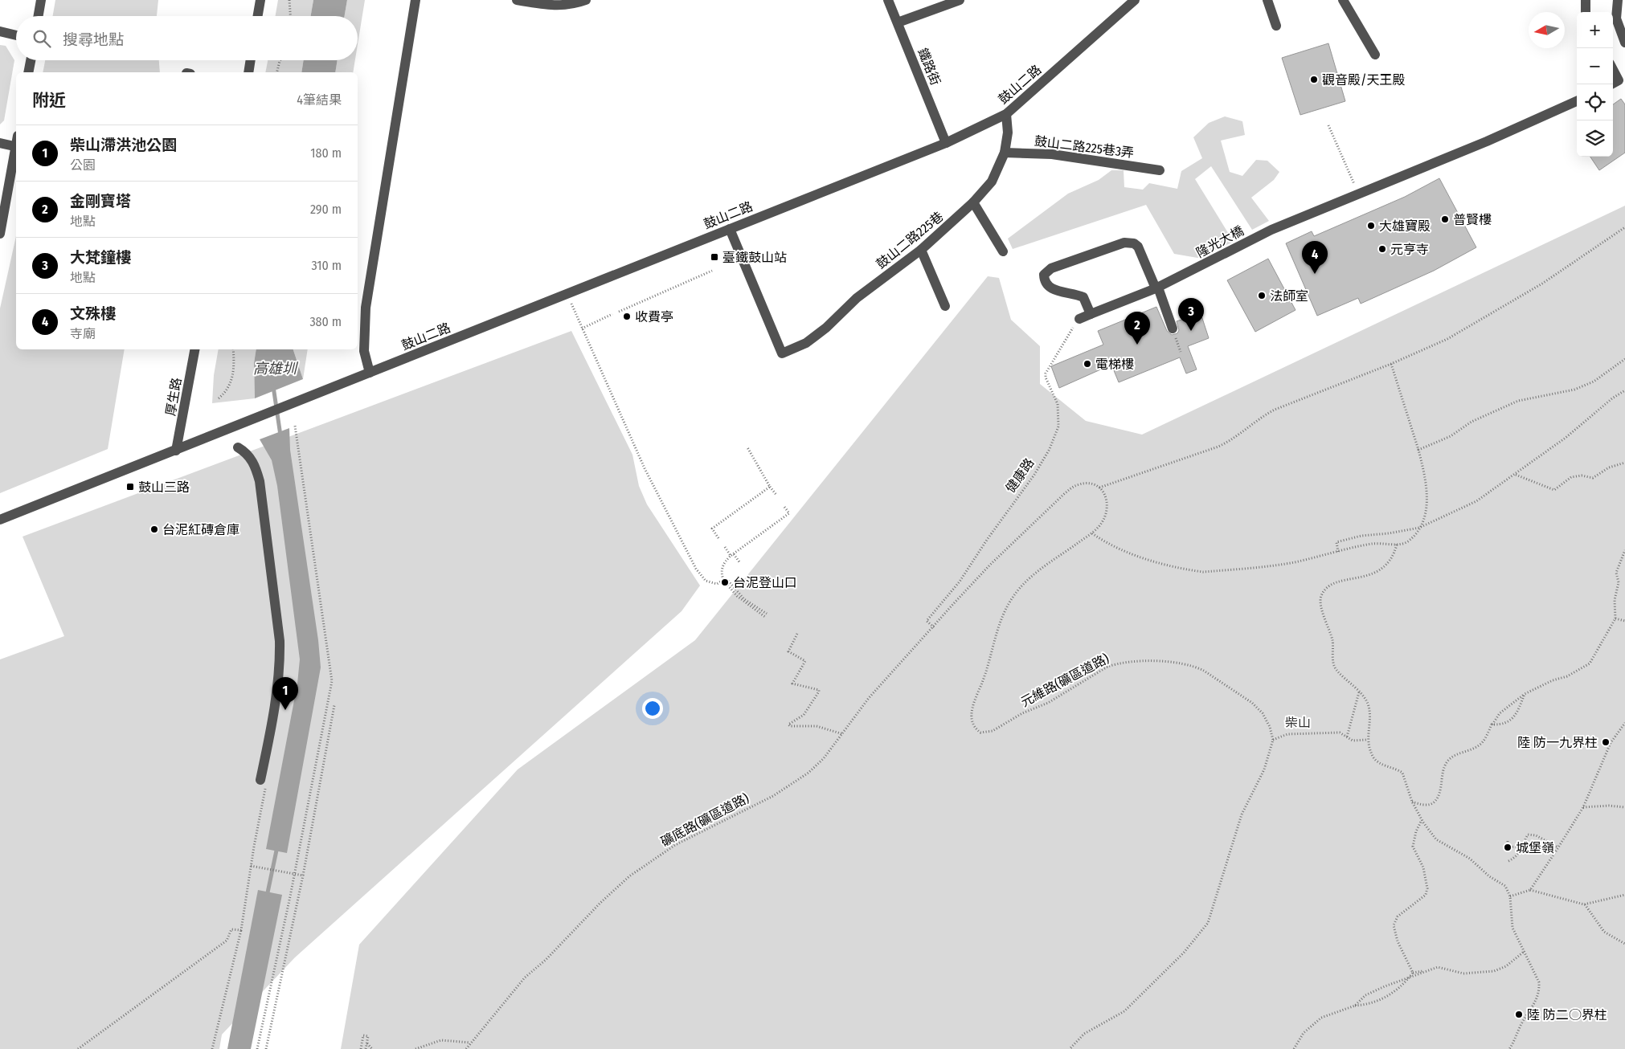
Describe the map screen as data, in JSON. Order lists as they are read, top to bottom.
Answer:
{
  "streets": {
    "street": [
      "鐵路街",
      "鼓山二路",
      "鼓山二路225巷3弄",
      "鼓山二路225巷",
      "隆光大橋",
      "厚生路"
    ],
    "path": ["健康路", "元維路(礦區道路)", "礦底路(礦區道路)"]
  },
  "crossings": [
    ["鐵路街", "鼓山二路"],
    ["鼓山二路", "鼓山二路225巷"],
    ["鼓山二路", "厚生路"],
    ["鼓山二路225巷3弄", "鼓山二路225巷"],
    ["隆光大橋", "健康路"],
    ["健康路", "礦底路(礦區道路)"]
  ],
  "water": ["高雄圳"],
  "parks": ["柴山"],
  "places": {
    "other": [
      "觀音殿/天王殿",
      "普賢樓",
      "大雄寶殿",
      "元亨寺",
      "法師室",
      "收費亭",
      "電梯樓",
      "台泥紅磚倉庫",
      "台泥登山口",
      "陸 防一九界柱",
      "城堡嶺",
      "陸 防二○界柱"
    ],
    "transit": ["臺鐵鼓山站", "鼓山三路"]
  },
  "north": "left",
  "page": {
    "map_buttons": ["+", "−"],
    "search": "搜尋地點",
    "heading": ["附近", "4筆結果"],
    "list": [
      {
        "mark": "1",
        "name": "柴山滯洪池公園",
        "note": "公園",
        "value": "180 m"
      },
      {
        "mark": "2",
        "name": "金剛寶塔",
        "note": "地點",
        "value": "290 m"
      },
      {
        "mark": "3",
        "name": "大梵鐘樓",
        "note": "地點",
        "value": "310 m"
      },
      {
        "mark": "4",
        "name": "文殊樓",
        "note": "寺廟",
        "value": "380 m"
      }
    ],
    "pins": [
      "4",
      "3",
      "2",
      "1"
    ]
  }
}
